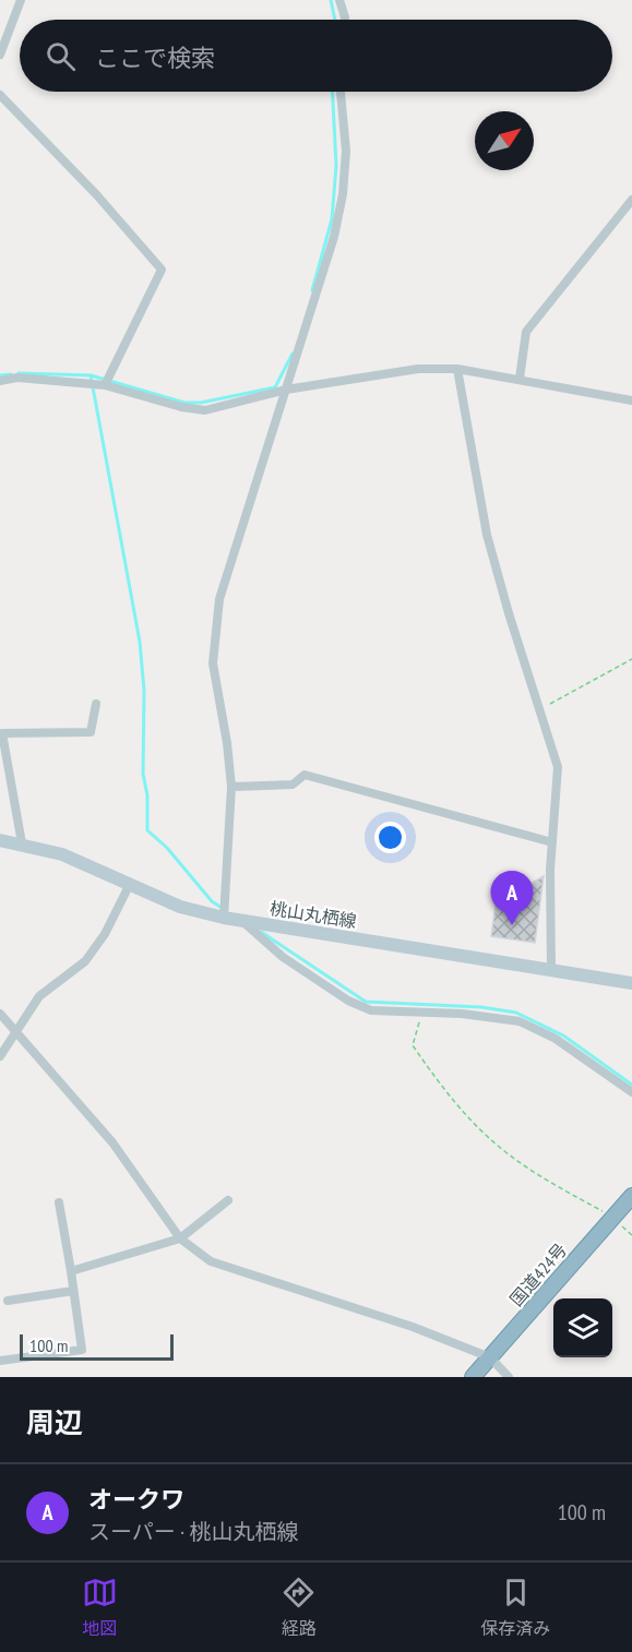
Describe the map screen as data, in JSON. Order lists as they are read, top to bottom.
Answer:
{
  "streets": {
    "highway": ["国道424号"],
    "main road": ["桃山丸栖線"]
  },
  "scale_bar": "100 m",
  "north": "top right",
  "page": {
    "search": "ここで検索",
    "pins": "A",
    "scale": "100 m",
    "heading": "周辺",
    "list": [
      {
        "mark": "A",
        "name": "オークワ",
        "note": "スーパー · 桃山丸栖線",
        "value": "100 m"
      }
    ],
    "nav": ["地図", "経路", "保存済み"]
  }
}
